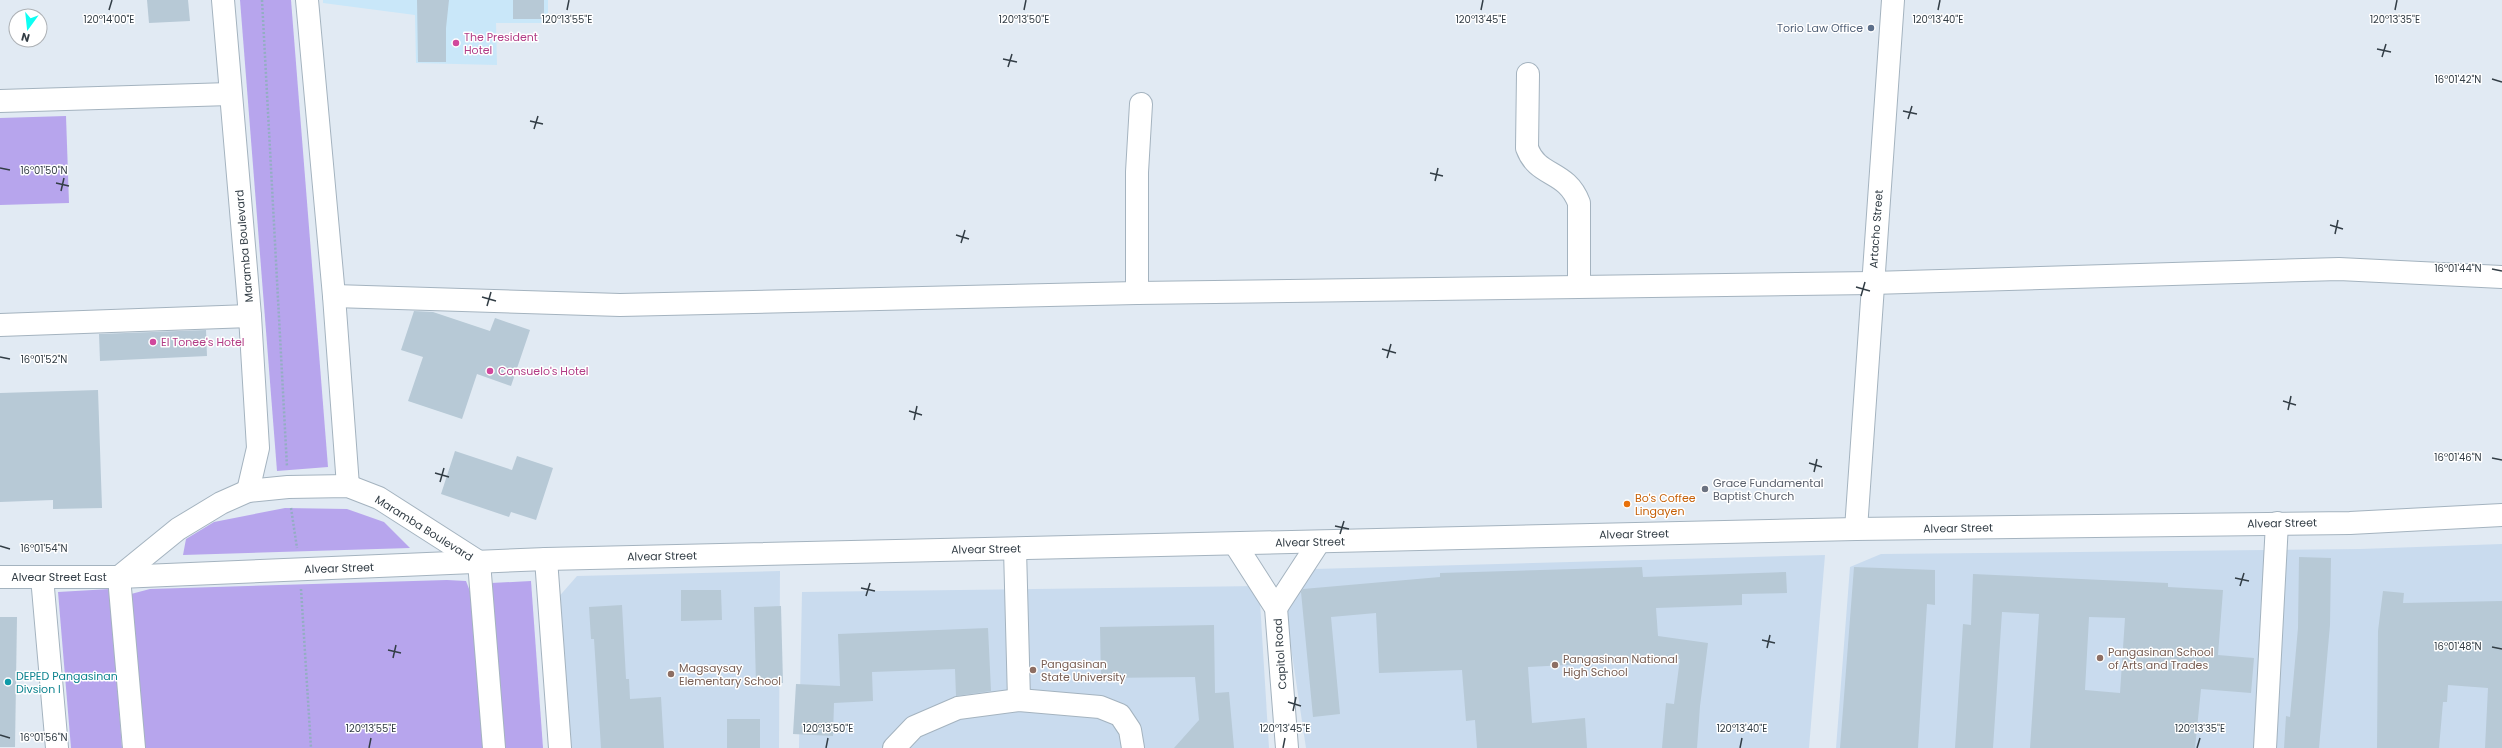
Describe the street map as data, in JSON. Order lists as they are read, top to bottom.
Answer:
{
  "streets": {
    "street": [
      "Artacho Street",
      "Maramba Boulevard",
      "Alvear Street",
      "Alvear Street East",
      "Capitol Road"
    ]
  },
  "crossings": [
    ["Artacho Street", "Alvear Street"],
    ["Maramba Boulevard", "Alvear Street"],
    ["Maramba Boulevard", "Alvear Street East"],
    ["Alvear Street", "Alvear Street East"],
    ["Alvear Street", "Capitol Road"]
  ],
  "places": [
    "Torio Law Office",
    "The President Hotel",
    "El Tonee's Hotel",
    "Consuelo's Hotel",
    "Grace Fundamental Baptist Church",
    "Bo's Coffee Lingayen",
    "Pangasinan School of Arts and Trades",
    "Pangasinan National High School",
    "Pangasinan State University",
    "Magsaysay Elementary School",
    "DEPED Pangasinan Divsion I"
  ],
  "north": "bottom",
  "coordinates": [
    "120°14'00\"E",
    "120°13'55\"E",
    "120°13'50\"E",
    "120°13'45\"E",
    "120°13'40\"E",
    "120°13'35\"E",
    "16°01'42\"N",
    "16°01'50\"N",
    "16°01'44\"N",
    "16°01'52\"N",
    "16°01'46\"N",
    "16°01'54\"N",
    "16°01'48\"N",
    "16°01'56\"N"
  ]
}
